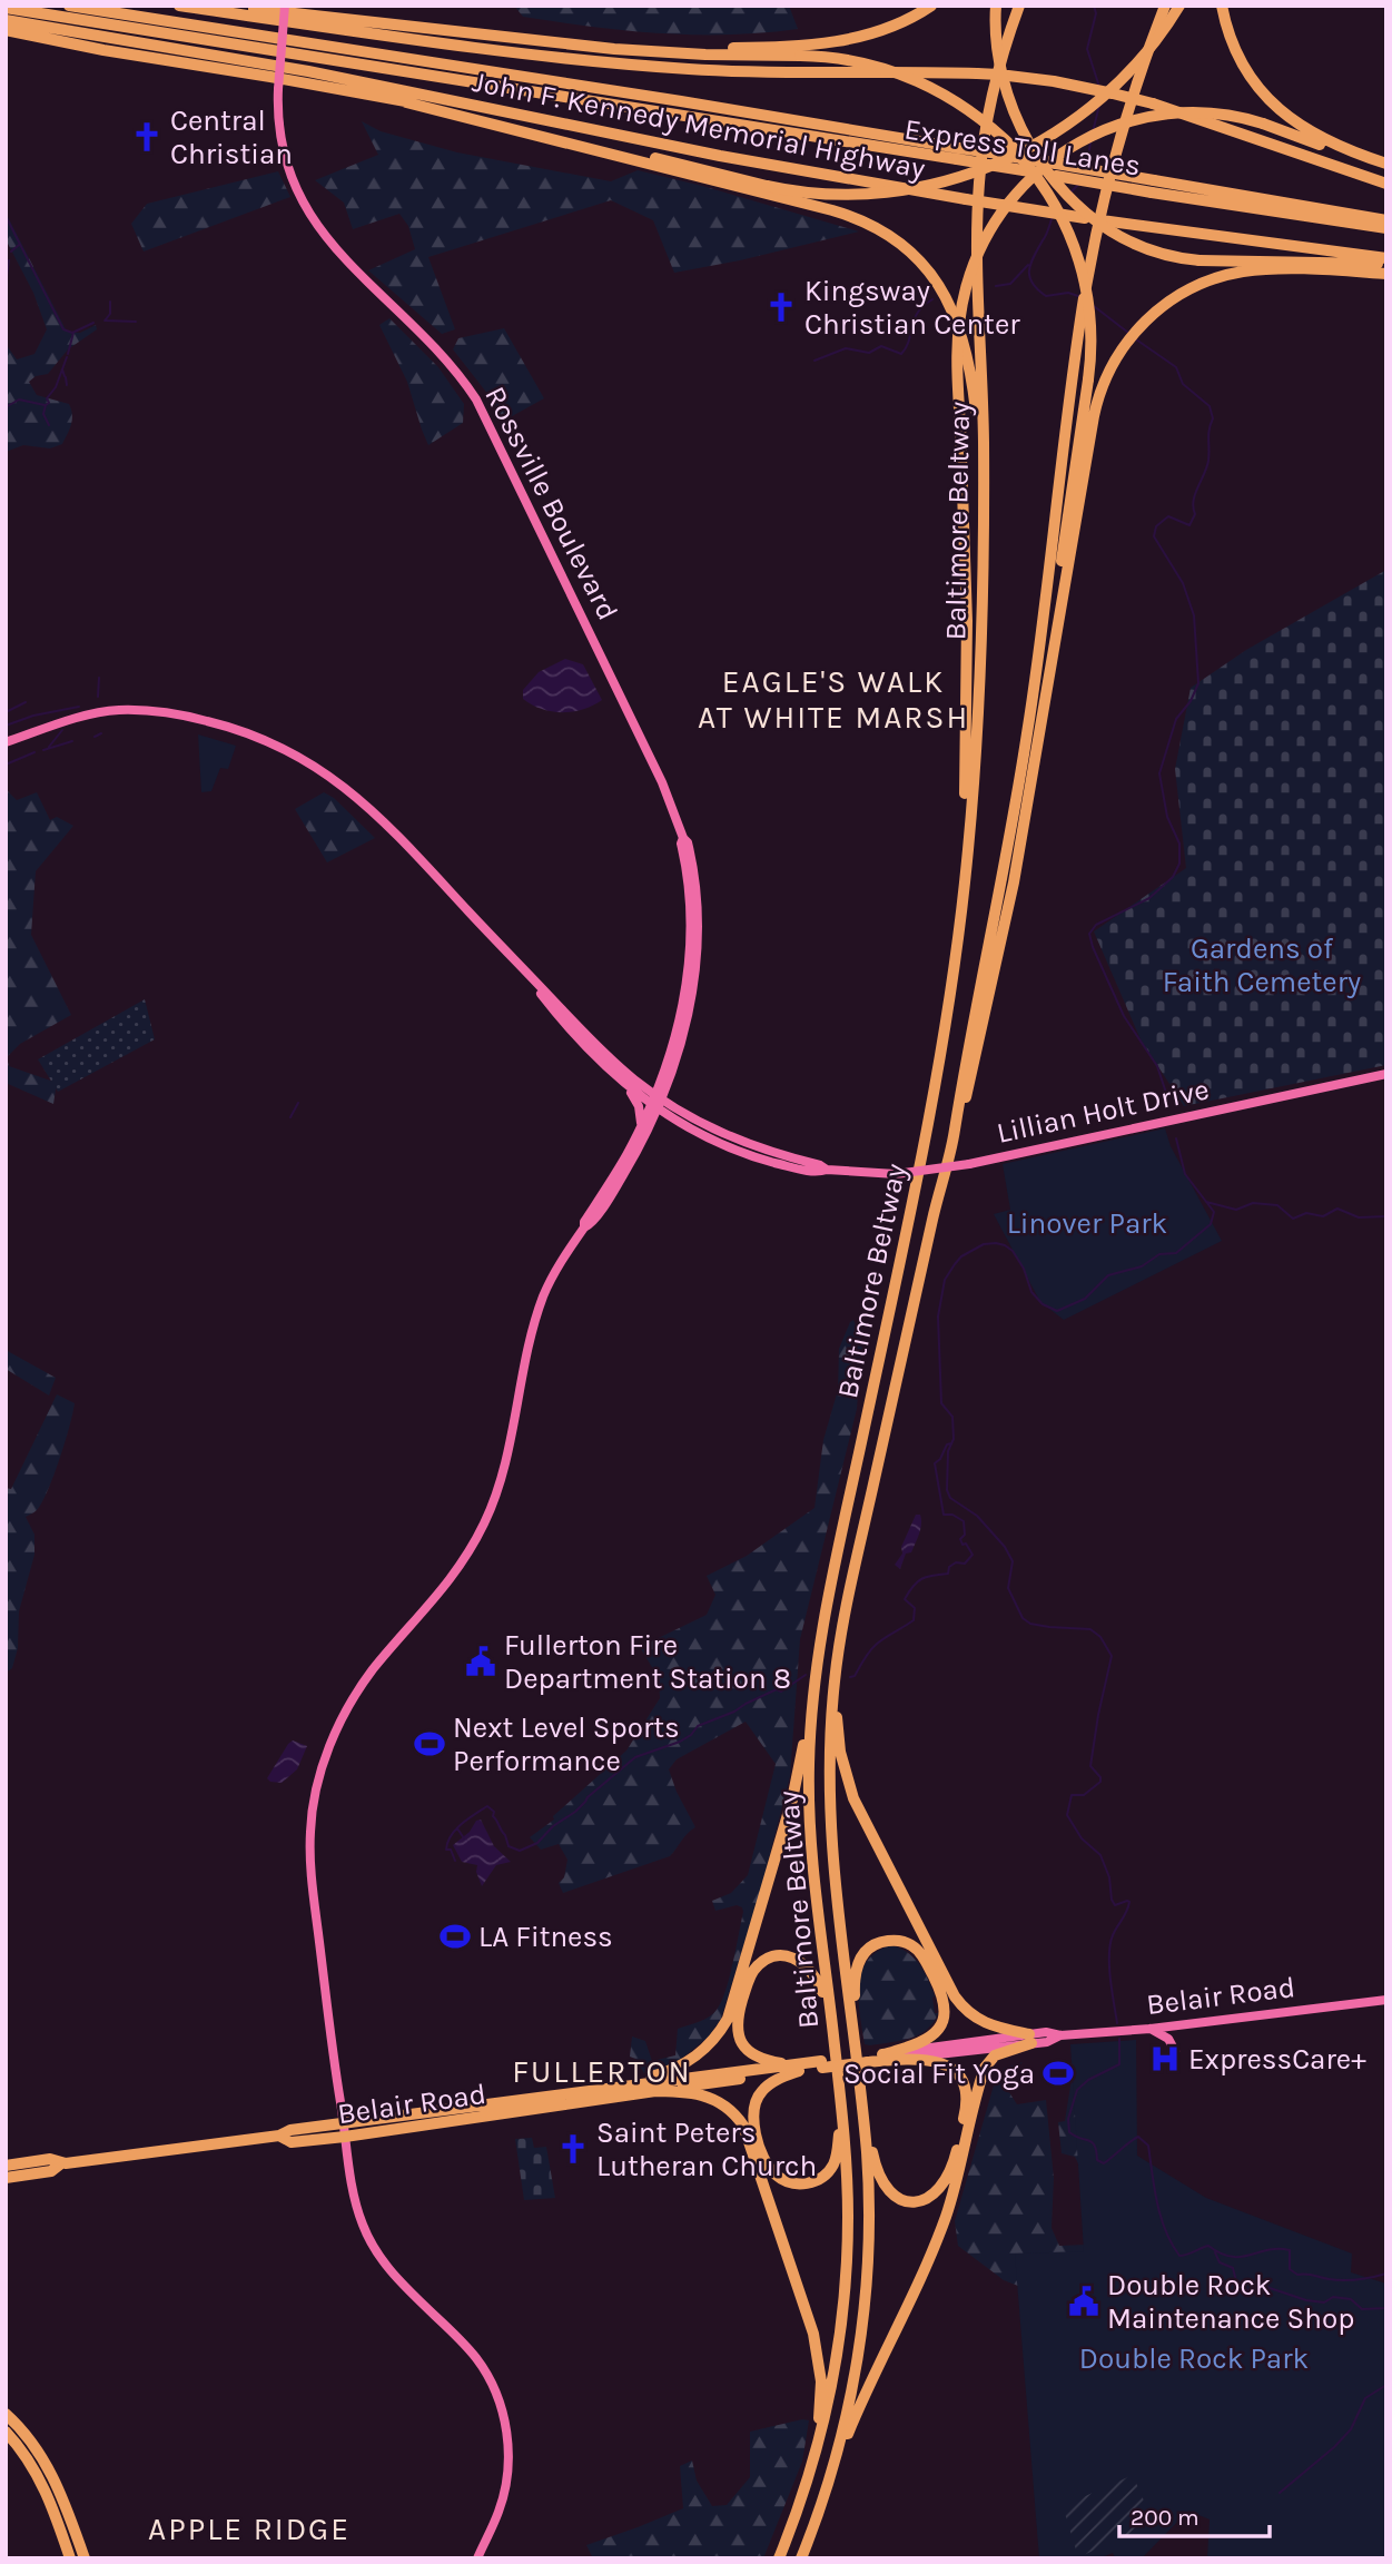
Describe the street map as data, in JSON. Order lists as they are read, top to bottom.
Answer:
{
  "streets": {
    "highway": [
      "John F. Kennedy Memorial Highway",
      "Express Toll Lanes",
      "Baltimore Beltway",
      "Belair Road"
    ],
    "main road": ["Rossville Boulevard", "Lillian Holt Drive"]
  },
  "crossings": [
    ["Rossville Boulevard", "Lillian Holt Drive"],
    ["Rossville Boulevard", "Belair Road"]
  ],
  "districts": ["EAGLE'S WALK AT WHITE MARSH", "FULLERTON", "APPLE RIDGE"],
  "parks": ["Gardens of Faith Cemetery", "Linover Park", "Double Rock Park"],
  "places": {
    "church": ["Central Christian", "Kingsway Christian Center", "Saint Peters Lutheran Church"],
    "public building": ["Fullerton Fire Department Station 8", "Double Rock Maintenance Shop"],
    "sports": ["Next Level Sports Performance", "LA Fitness", "Social Fit Yoga"],
    "hospital": ["ExpressCare+"]
  },
  "scale_bar": "200 m"
}
